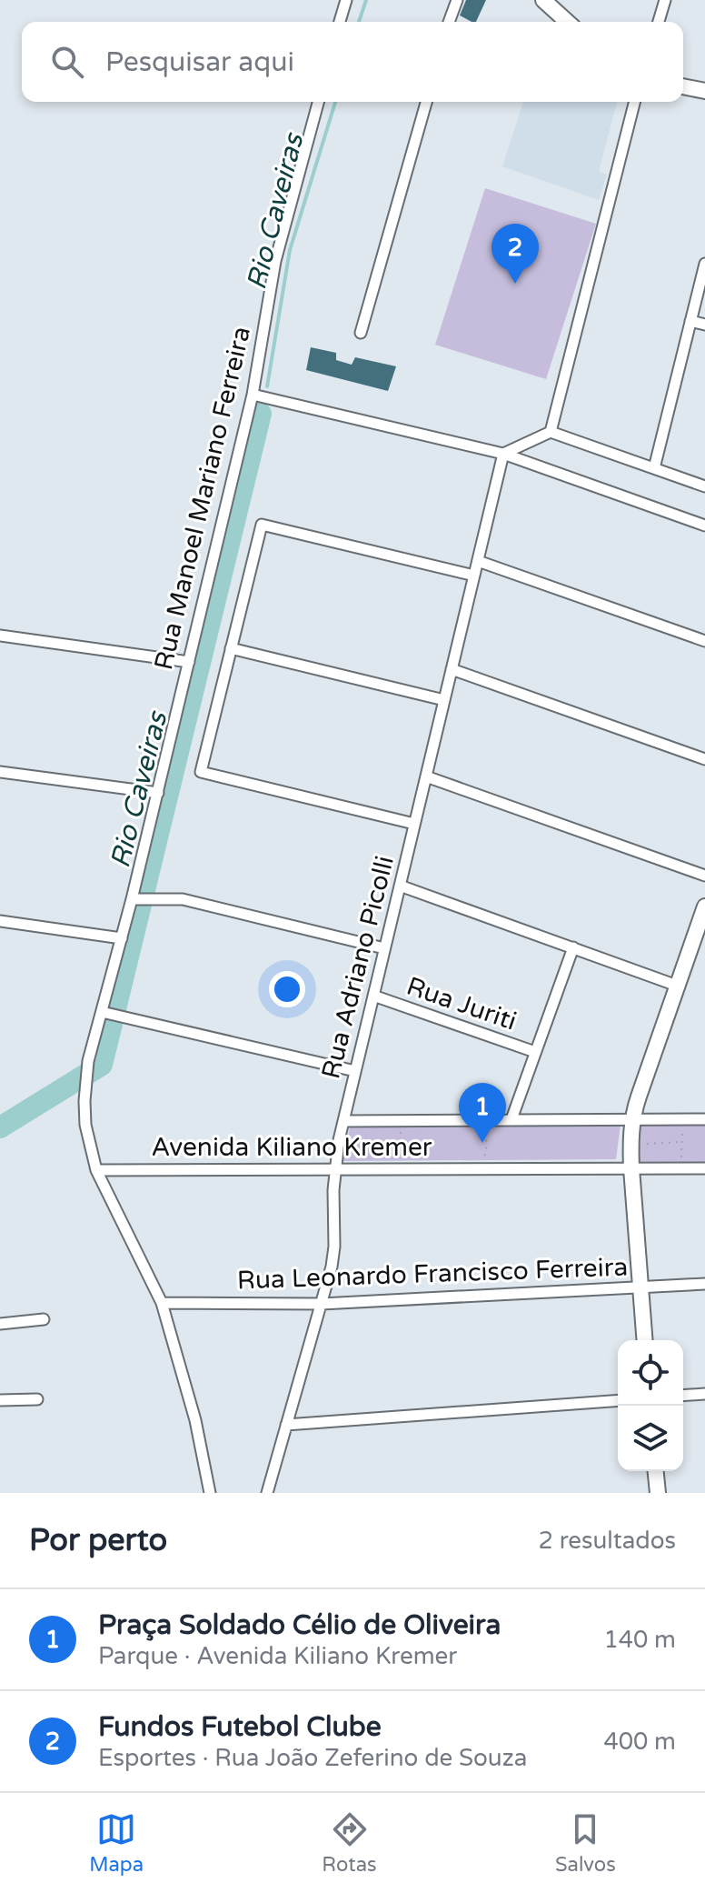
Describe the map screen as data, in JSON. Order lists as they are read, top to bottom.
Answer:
{
  "streets": {
    "street": [
      "Rua Manoel Mariano Ferreira",
      "Rua Adriano Picolli",
      "Rua Juriti",
      "Avenida Kiliano Kremer",
      "Rua Leonardo Francisco Ferreira"
    ]
  },
  "crossings": [
    ["Rua Manoel Mariano Ferreira", "Avenida Kiliano Kremer"],
    ["Rua Manoel Mariano Ferreira", "Rua Leonardo Francisco Ferreira"],
    ["Rua Adriano Picolli", "Rua Juriti"],
    ["Rua Adriano Picolli", "Avenida Kiliano Kremer"],
    ["Rua Adriano Picolli", "Rua Leonardo Francisco Ferreira"]
  ],
  "water": ["Rio Caveiras"],
  "page": {
    "search": "Pesquisar aqui",
    "pins": ["2", "1"],
    "heading": ["Por perto", "2 resultados"],
    "list": [
      {
        "mark": "1",
        "name": "Praça Soldado Célio de Oliveira",
        "note": "Parque · Avenida Kiliano Kremer",
        "value": "140 m"
      },
      {
        "mark": "2",
        "name": "Fundos Futebol Clube",
        "note": "Esportes · Rua João Zeferino de Souza",
        "value": "400 m"
      }
    ],
    "nav": ["Mapa", "Rotas", "Salvos"]
  }
}
